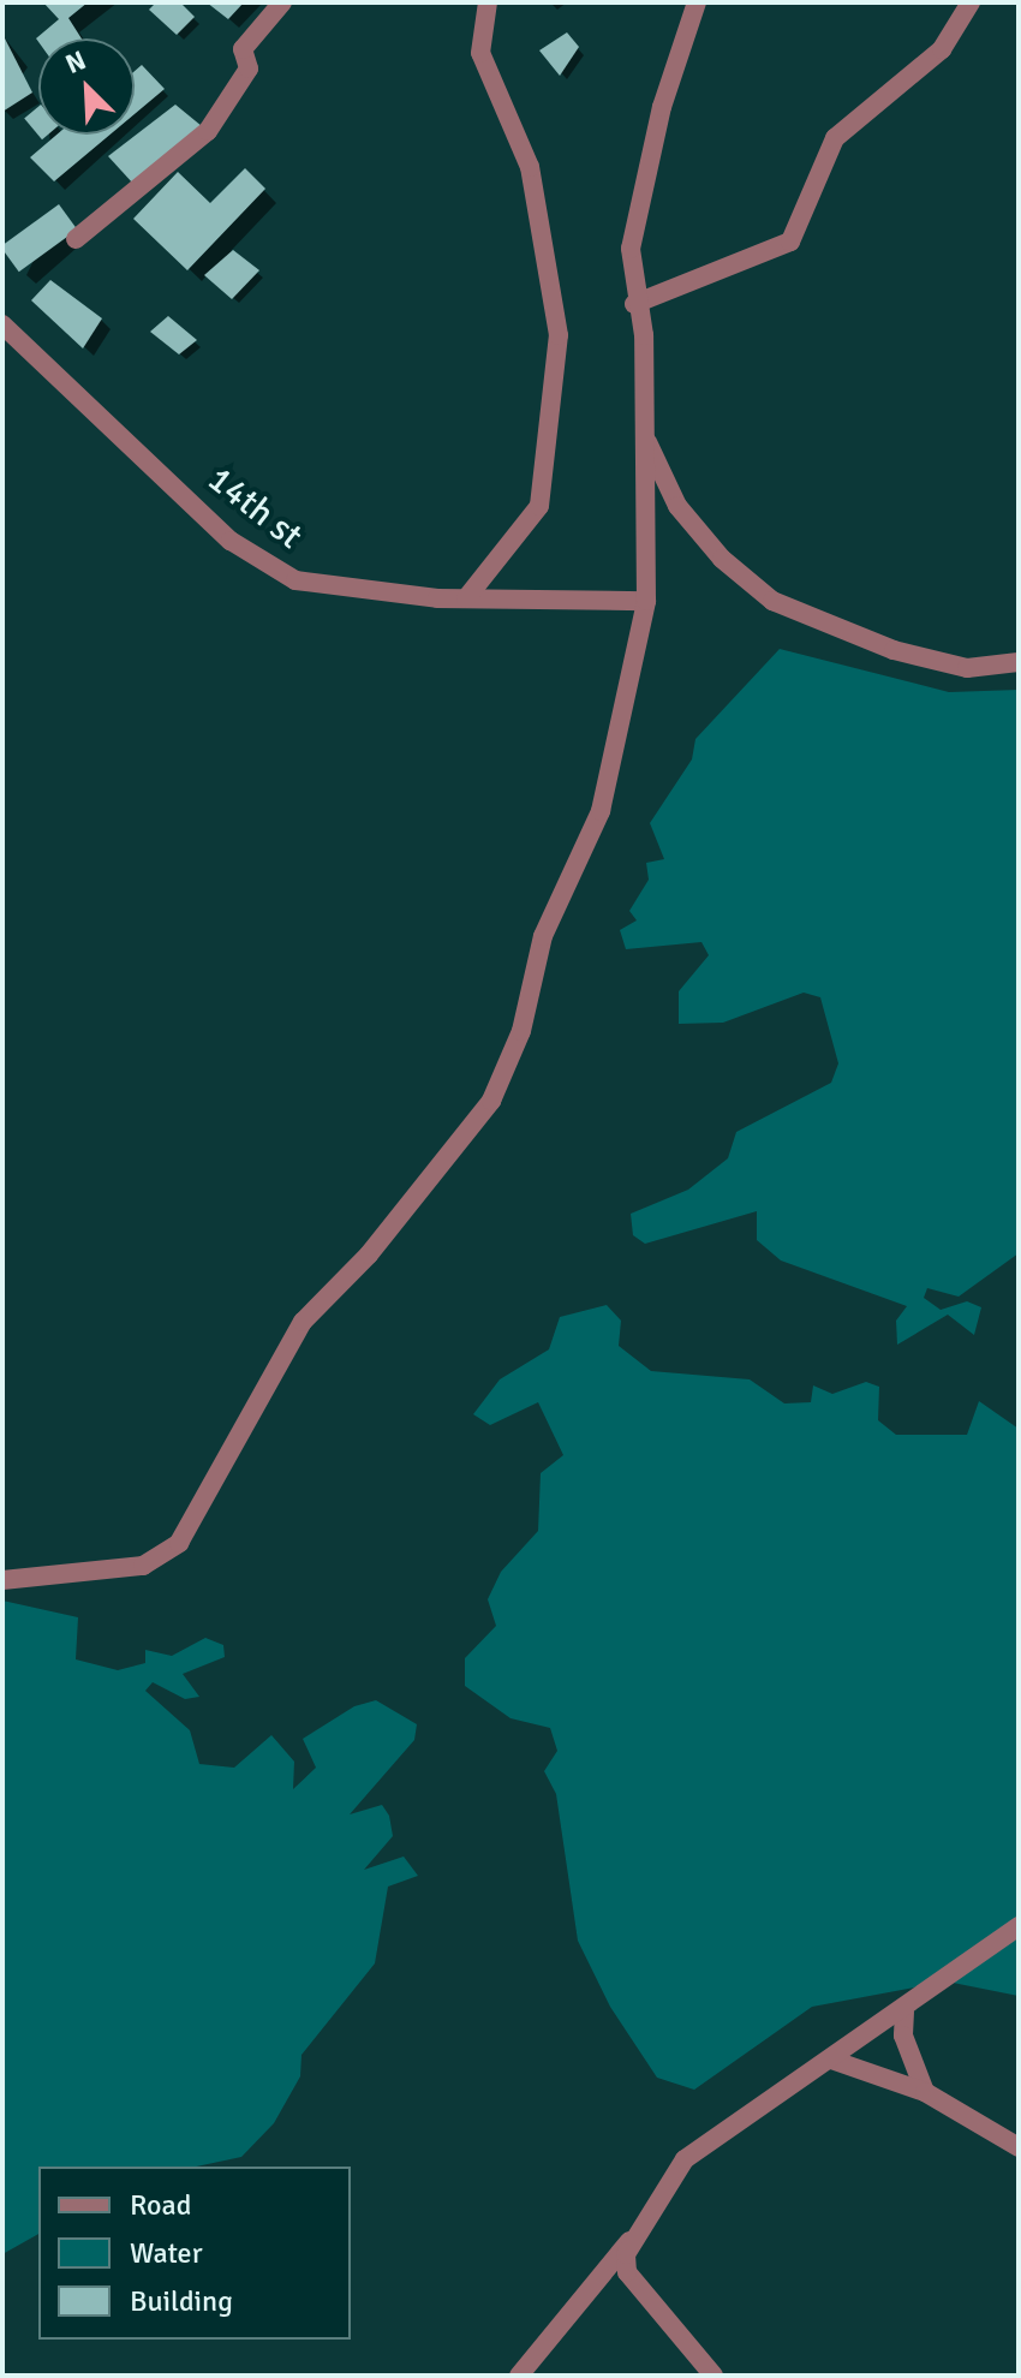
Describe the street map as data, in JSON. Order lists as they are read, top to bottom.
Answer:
{
  "streets": {
    "street": ["14th st"]
  },
  "legend": ["Road", "Water", "Building"],
  "north": "top left"
}
